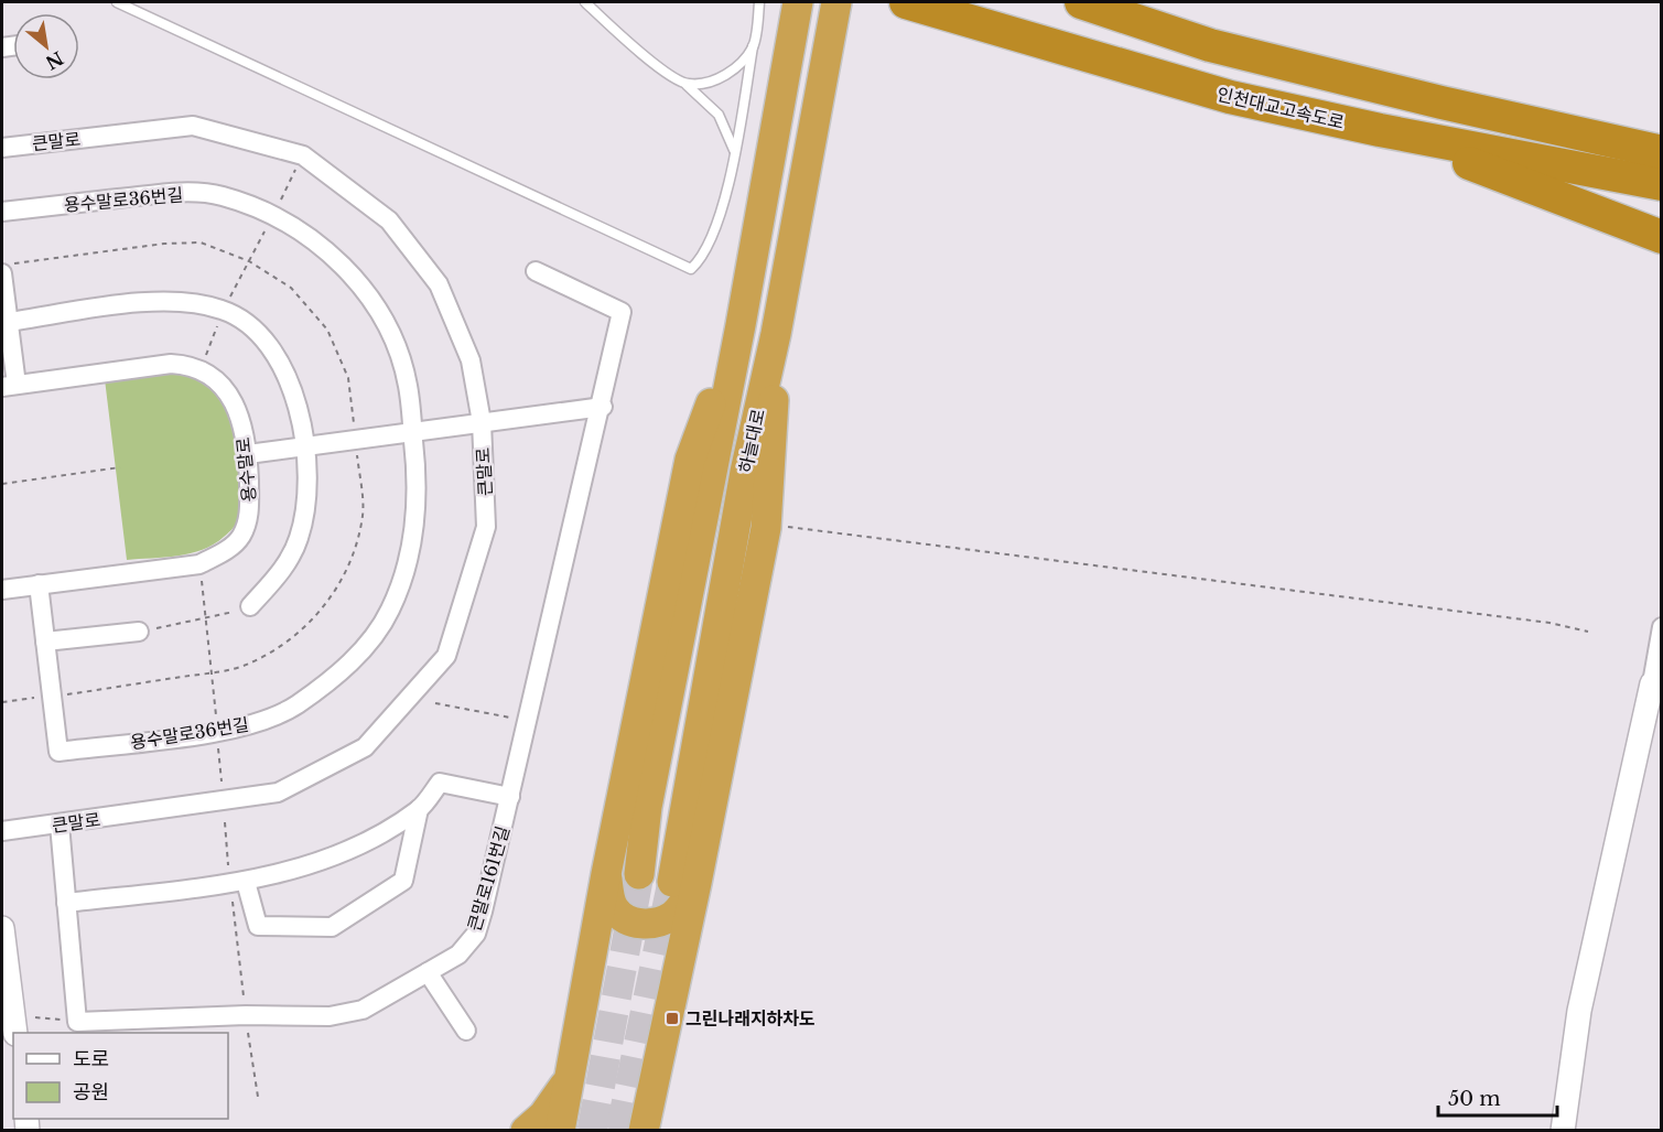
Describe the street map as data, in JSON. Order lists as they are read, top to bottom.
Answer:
{
  "streets": {
    "highway": ["인천대교고속도로", "하늘대로"],
    "street": [
      "큰말로",
      "용수말로36번길",
      "용수말로",
      "큰말로161번길"
    ]
  },
  "crossings": [
    ["용수말로36번길", "용수말로"]
  ],
  "places": {
    "transit": ["그린나래지하차도"]
  },
  "legend": ["도로", "공원"],
  "scale_bar": "50 m",
  "north": "bottom right"
}
